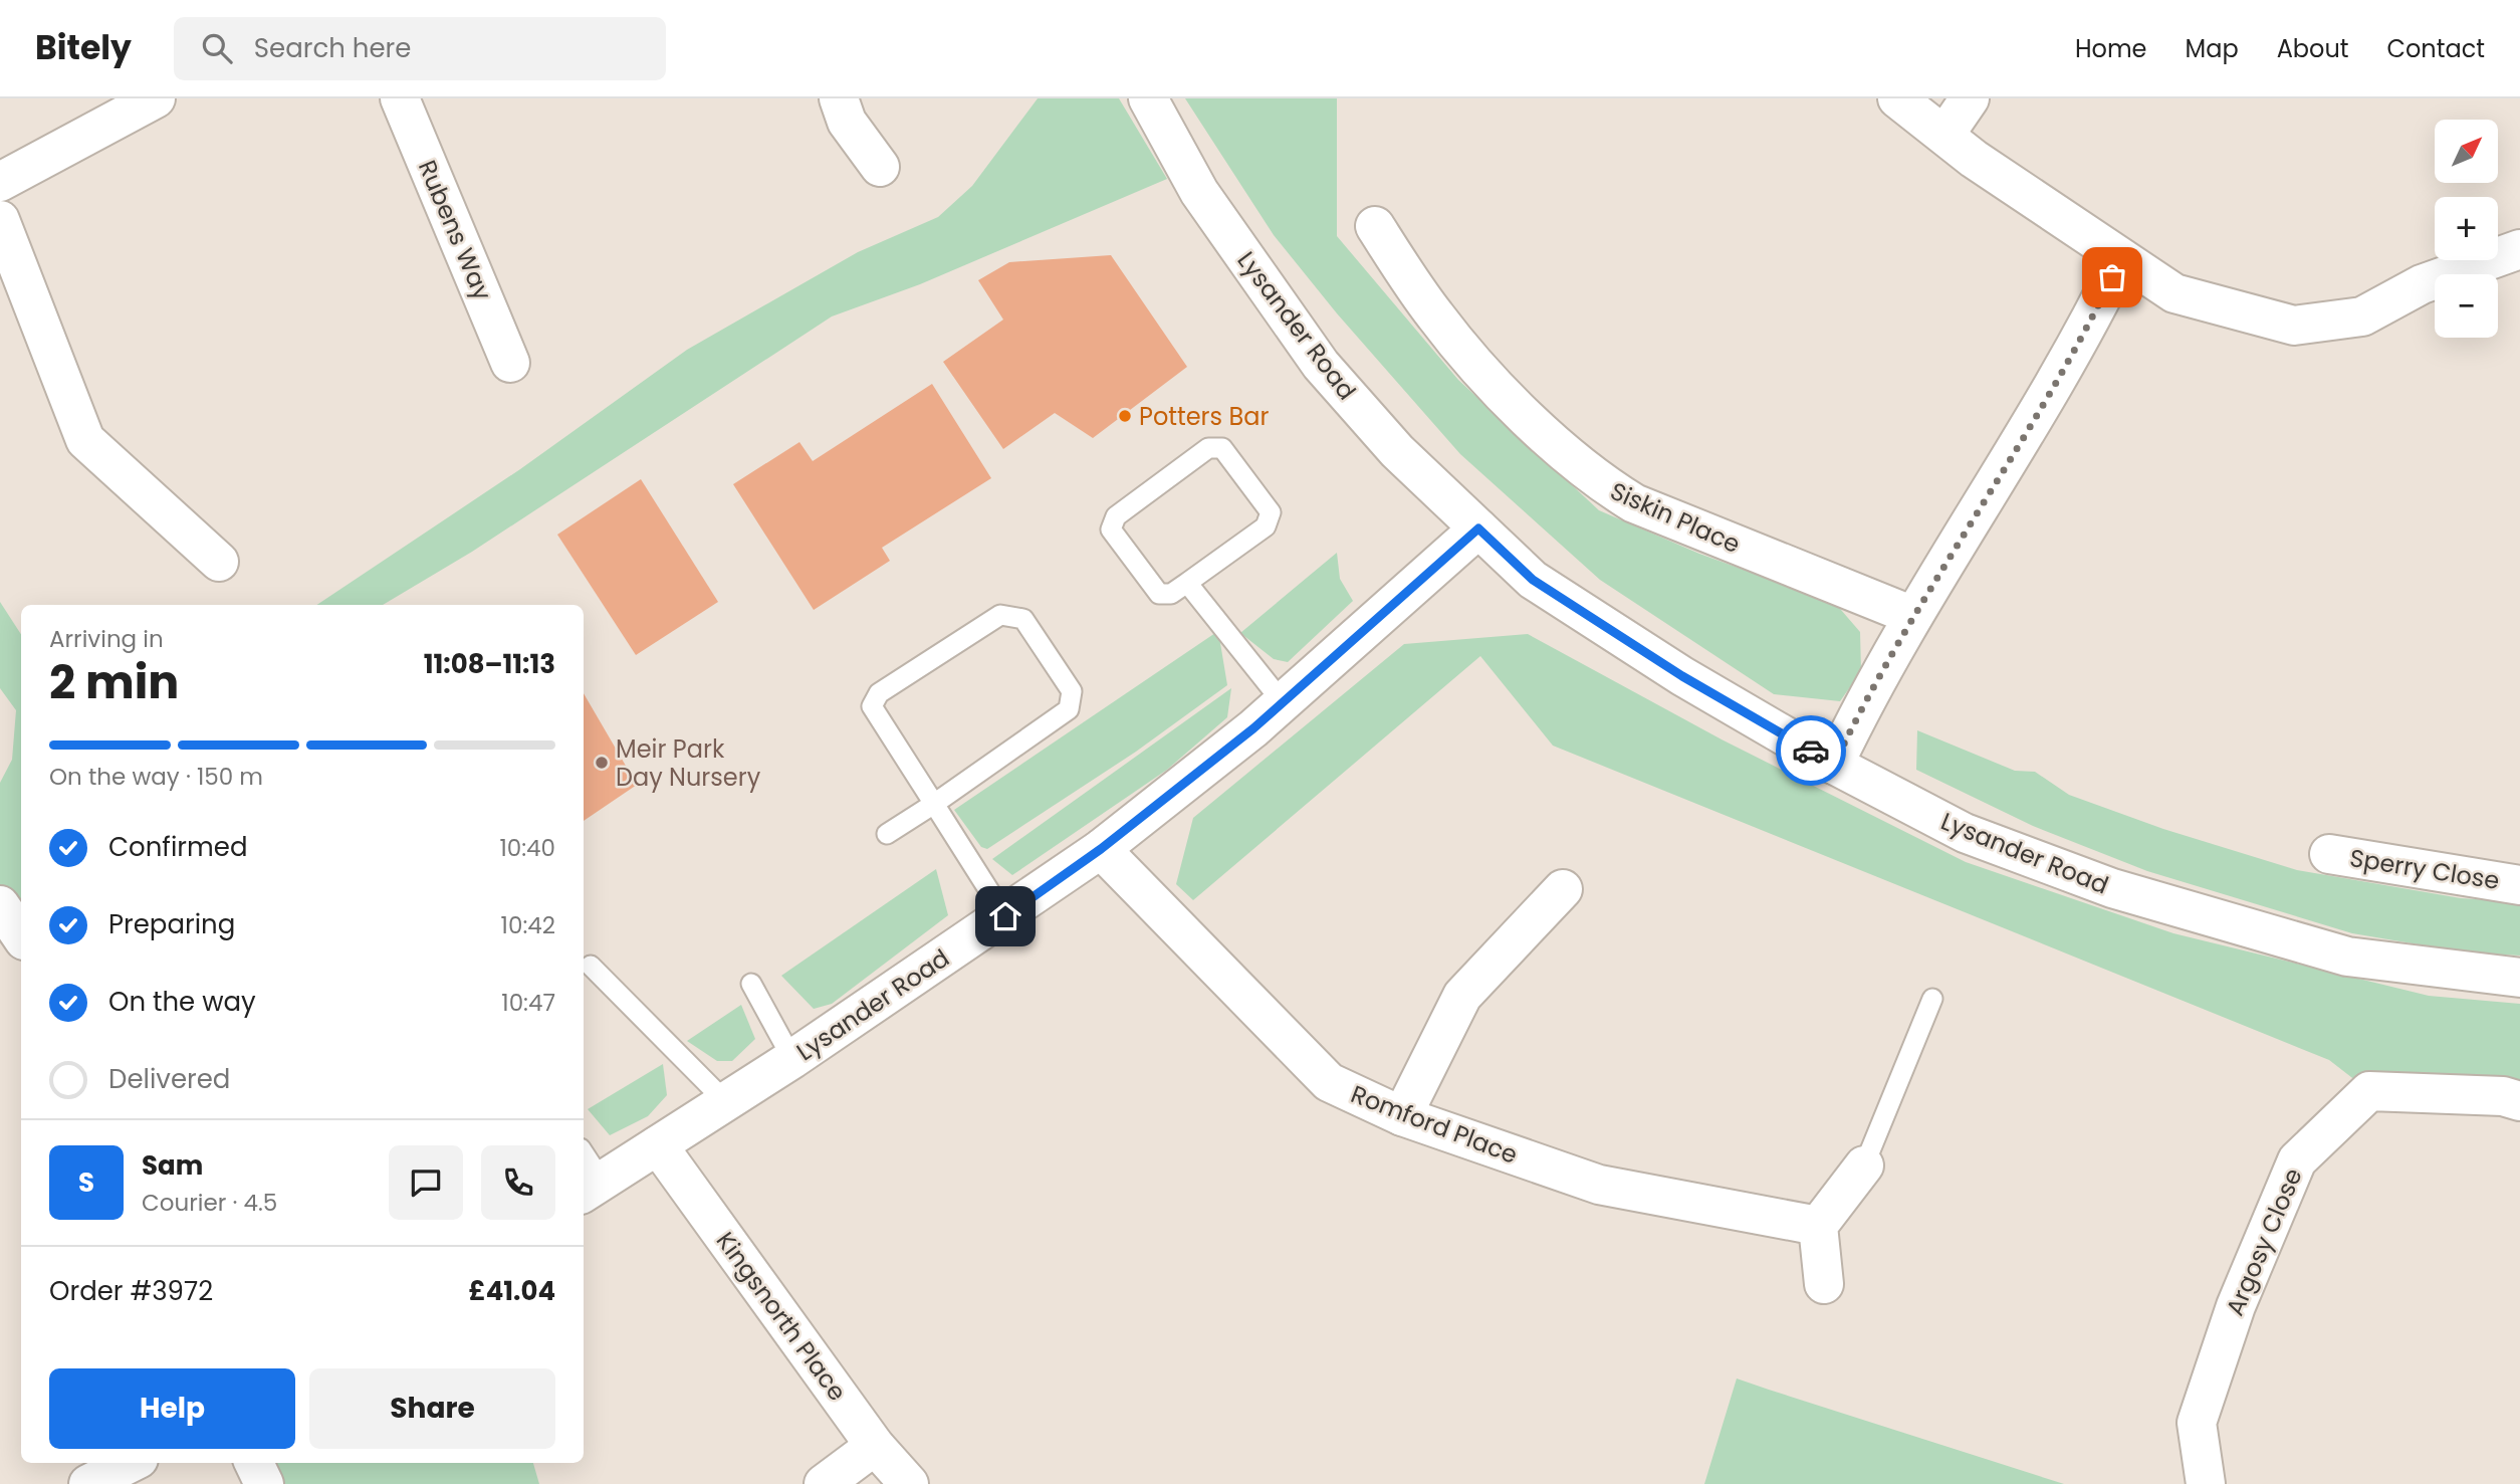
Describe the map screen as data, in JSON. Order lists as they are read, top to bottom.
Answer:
{
  "streets": {
    "street": [
      "Rubens Way",
      "Lysander Road",
      "Siskin Place",
      "Sperry Close",
      "Romford Place",
      "Argosy Close",
      "Kingsnorth Place"
    ]
  },
  "crossings": [
    ["Lysander Road", "Romford Place"],
    ["Lysander Road", "Kingsnorth Place"]
  ],
  "places": ["Potters Bar", "Meir Park Day Nursery"],
  "north": "top right",
  "page": {
    "header": "Bitely",
    "search": "Search here",
    "nav": [
      "Home",
      "Map",
      "About",
      "Contact"
    ],
    "map_buttons": ["+", "−"],
    "heading": ["2 min", "Arriving in", "11:08–11:13"],
    "panel": [
      "Sam",
      "Courier · 4.5",
      "Order #3972",
      "£41.04"
    ],
    "bar": "On the way · 150 m",
    "list": [
      ["Confirmed", "10:40"],
      ["Preparing", "10:42"],
      ["On the way", "10:47"],
      "Delivered"
    ],
    "round": "S",
    "buttons": ["Help", "Share"]
  }
}
